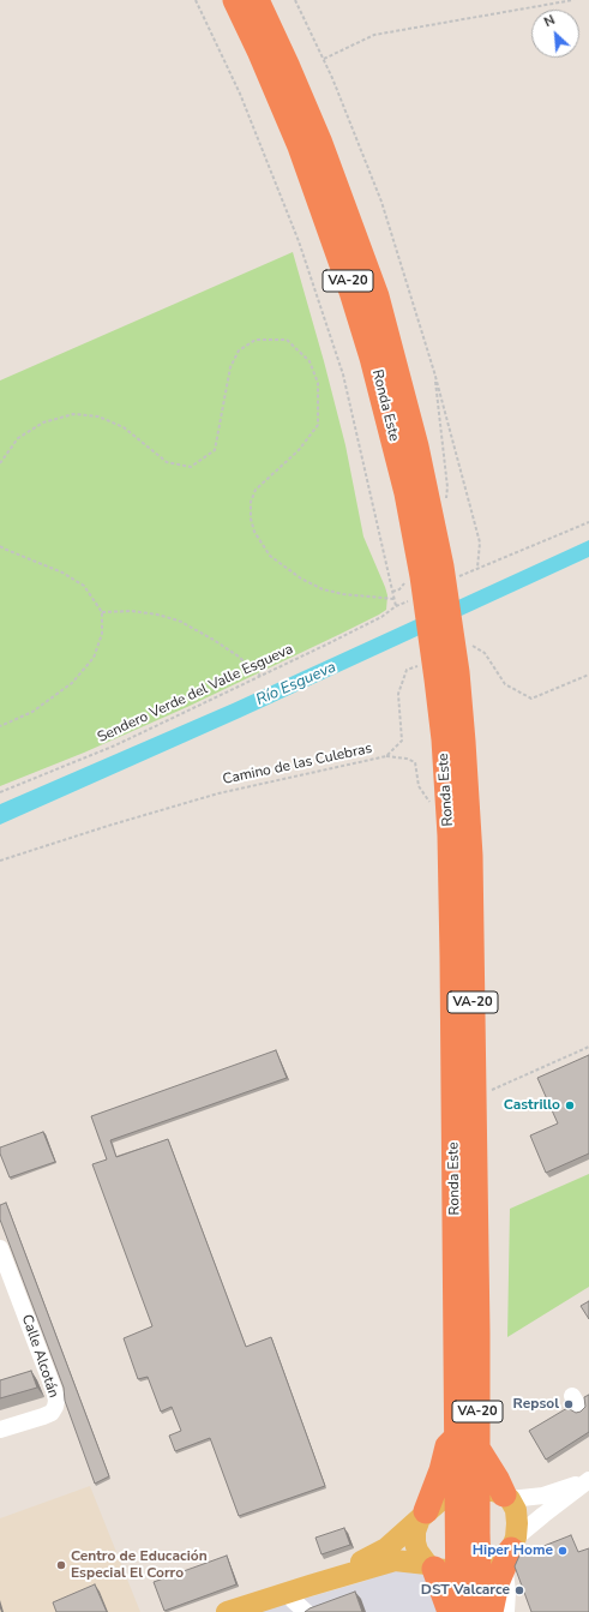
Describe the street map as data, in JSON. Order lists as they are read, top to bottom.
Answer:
{
  "streets": {
    "highway": ["VA-20", "Ronda Este"],
    "street": ["Calle Alcotán"],
    "path": ["Sendero Verde del Valle Esgueva", "Camino de las Culebras"]
  },
  "crossings": [
    ["Ronda Este", "Camino de las Culebras"]
  ],
  "water": ["Río Esgueva"],
  "places": [
    "Castrillo",
    "Repsol",
    "Hiper Home",
    "Centro de Educación Especial El Corro",
    "DST Valcarce"
  ],
  "north": "top left"
}
